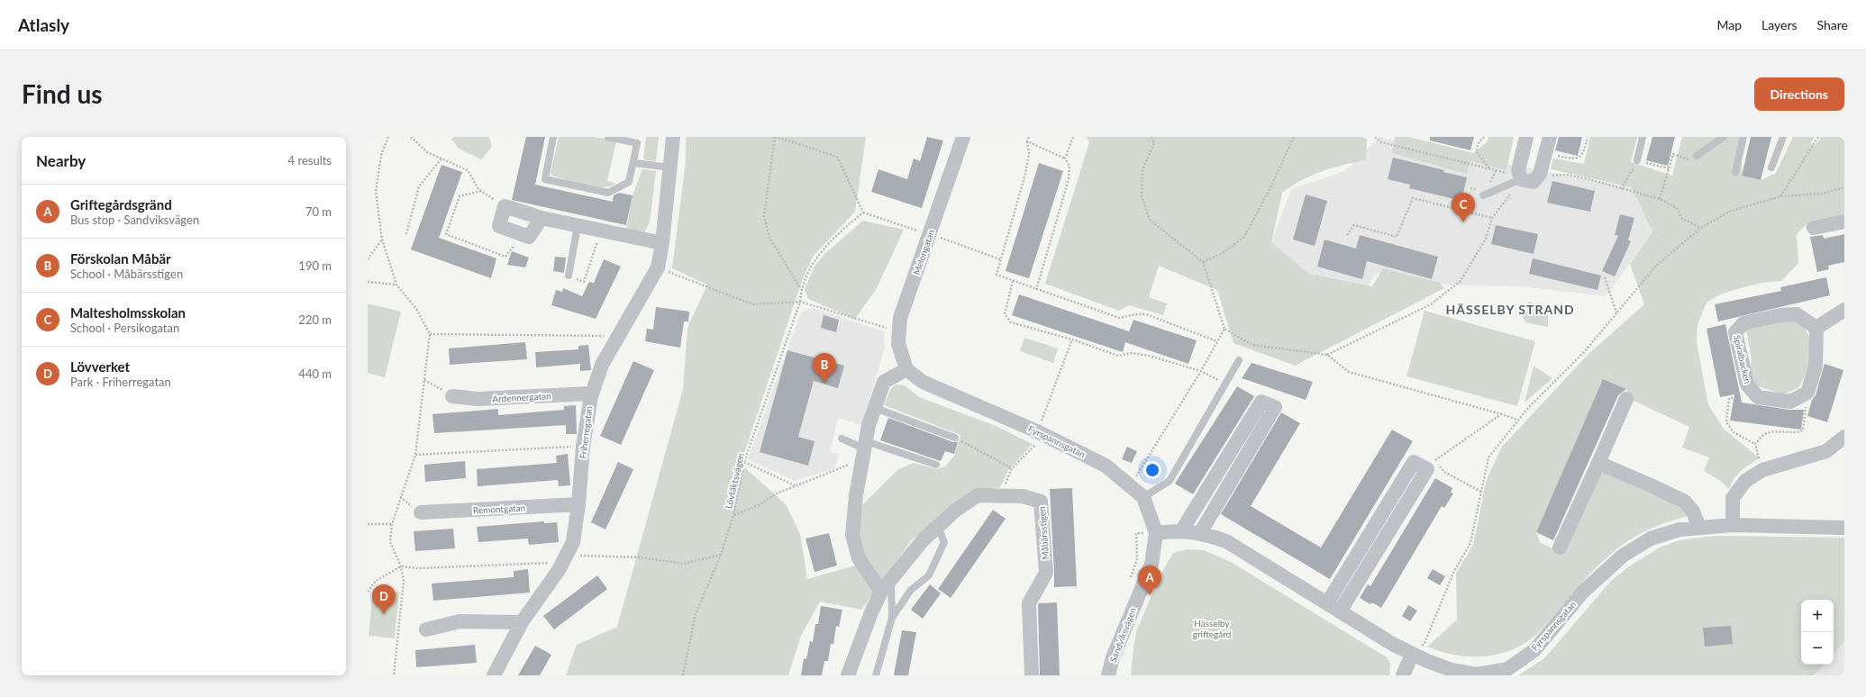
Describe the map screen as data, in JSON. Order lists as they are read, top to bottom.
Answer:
{
  "streets": {
    "street": [
      "Melongatan",
      "Spiralbacken",
      "Ardennergatan",
      "Friherregatan",
      "Fyrspannsgatan",
      "Remontgatan",
      "Måbärsstigen",
      "Sandviksvägen"
    ],
    "path": ["Lövtäktsvägen"]
  },
  "crossings": [
    ["Melongatan", "Fyrspannsgatan"],
    ["Ardennergatan", "Friherregatan"],
    ["Friherregatan", "Remontgatan"],
    ["Fyrspannsgatan", "Sandviksvägen"]
  ],
  "districts": ["HÄSSELBY STRAND"],
  "parks": ["Hässelby griftegård"],
  "page": {
    "header": "Atlasly",
    "nav": ["Map", "Layers", "Share"],
    "buttons": "Directions",
    "title": "Find us",
    "heading": ["Nearby", "4 results"],
    "list": [
      {
        "mark": "A",
        "name": "Griftegårdsgränd",
        "note": "Bus stop · Sandviksvägen",
        "value": "70 m"
      },
      {
        "mark": "B",
        "name": "Förskolan Måbär",
        "note": "School · Måbärsstigen",
        "value": "190 m"
      },
      {
        "mark": "C",
        "name": "Maltesholmsskolan",
        "note": "School · Persikogatan",
        "value": "220 m"
      },
      {
        "mark": "D",
        "name": "Lövverket",
        "note": "Park · Friherregatan",
        "value": "440 m"
      }
    ],
    "pins": [
      "C",
      "B",
      "A",
      "D"
    ],
    "map_buttons": ["+", "−"]
  }
}
